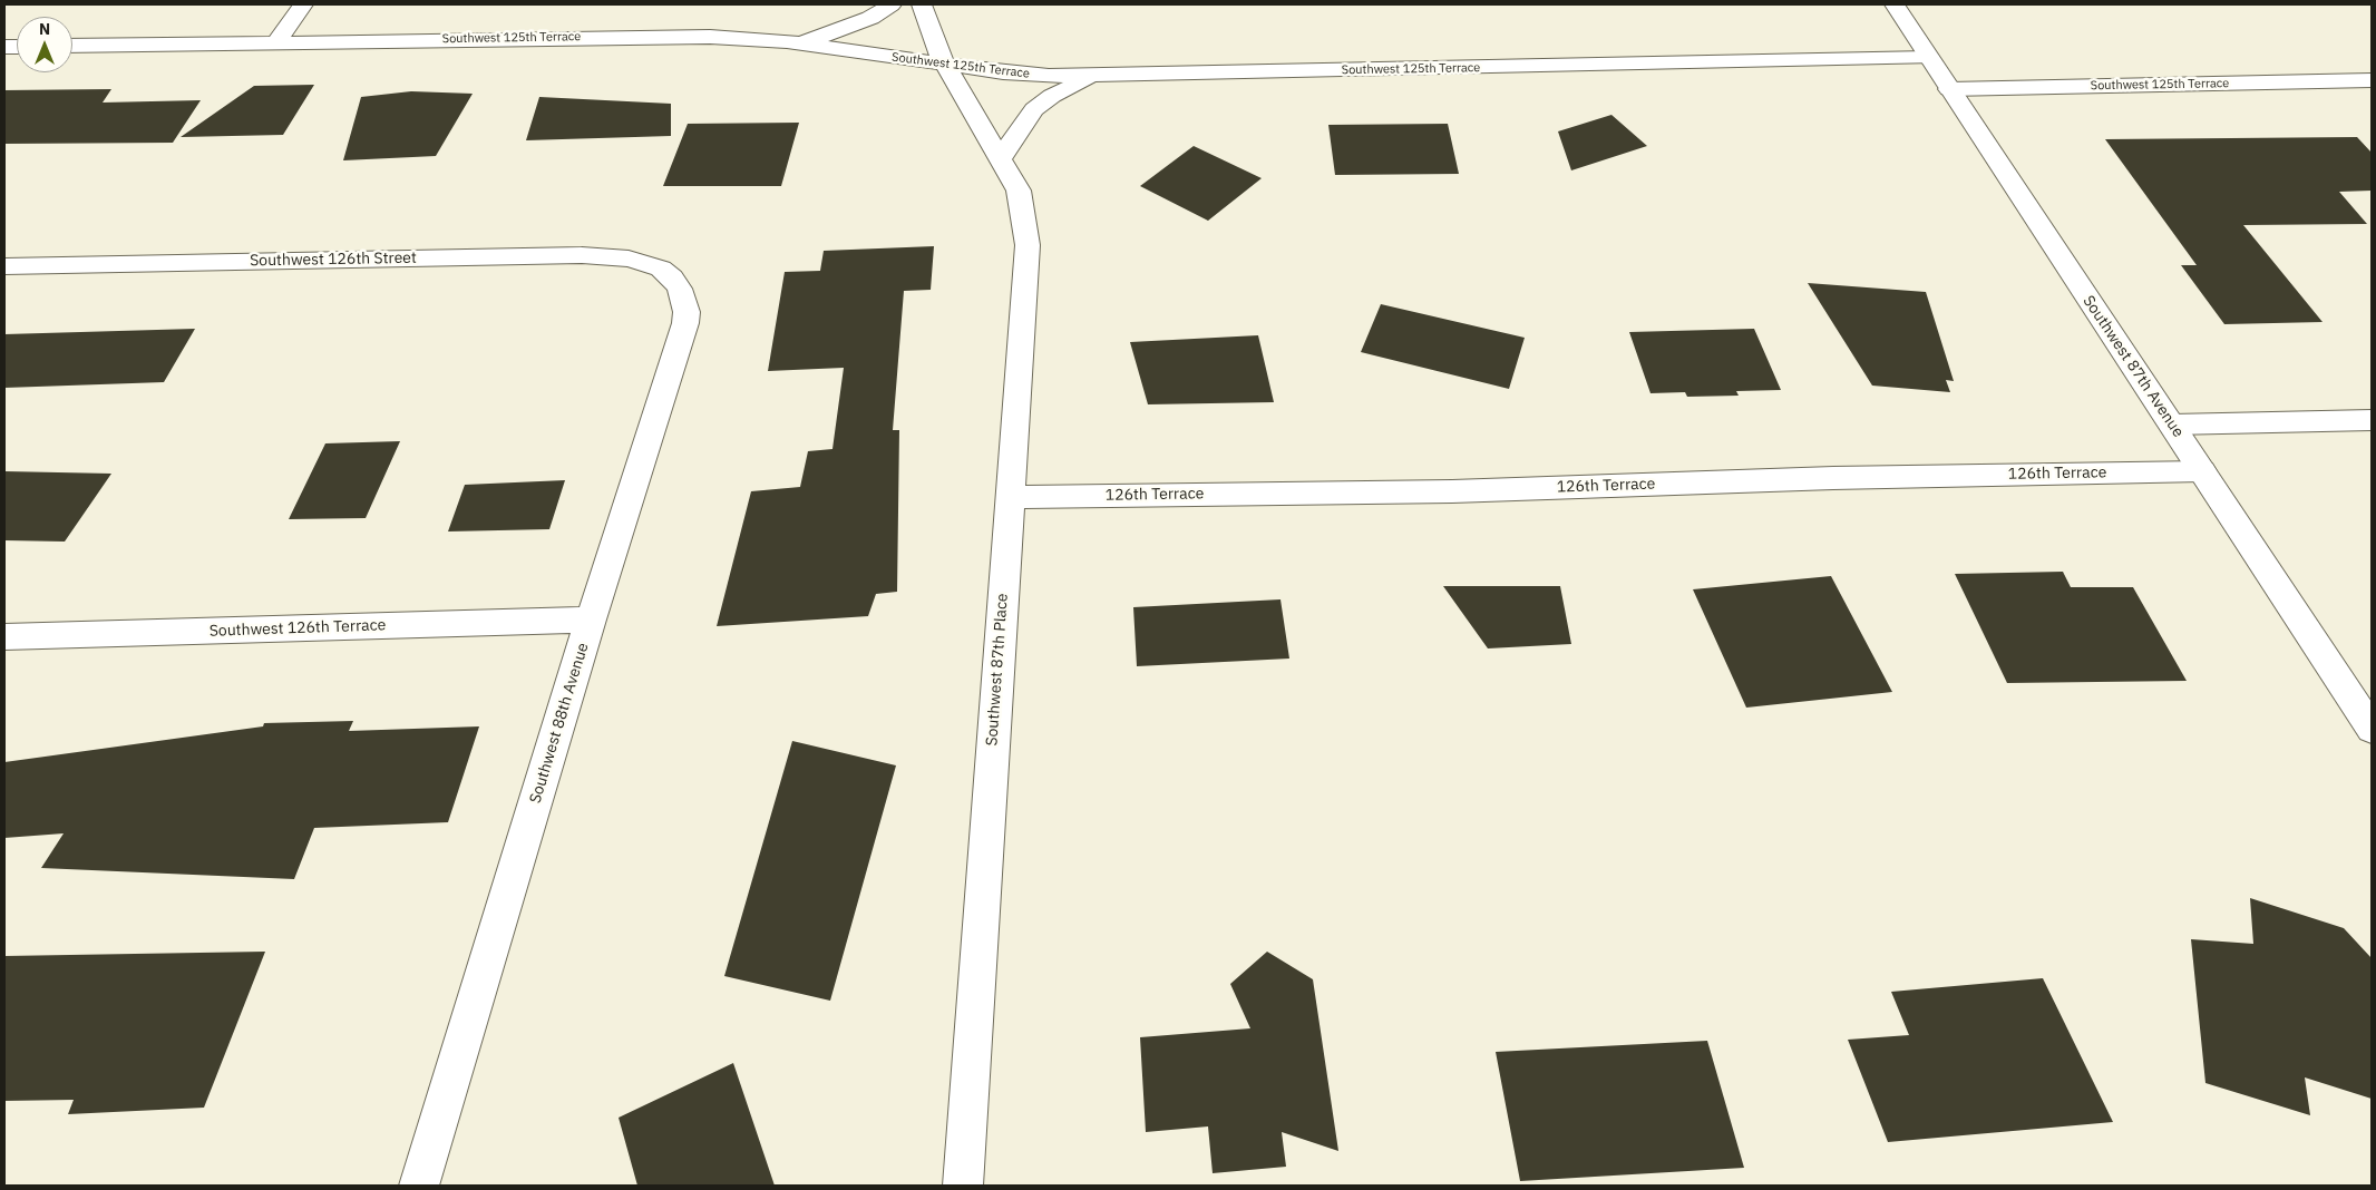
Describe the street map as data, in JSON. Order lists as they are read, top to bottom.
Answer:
{
  "streets": {
    "street": [
      "Southwest 125th Terrace",
      "Southwest 126th Street",
      "Southwest 87th Avenue",
      "126th Terrace",
      "Southwest 126th Terrace",
      "Southwest 87th Place",
      "Southwest 88th Avenue"
    ]
  },
  "crossings": [
    ["Southwest 125th Terrace", "Southwest 87th Avenue"],
    ["Southwest 125th Terrace", "Southwest 87th Place"],
    ["Southwest 126th Street", "Southwest 88th Avenue"],
    ["Southwest 87th Avenue", "126th Terrace"],
    ["126th Terrace", "Southwest 87th Place"],
    ["Southwest 126th Terrace", "Southwest 88th Avenue"]
  ],
  "north": "top"
}
